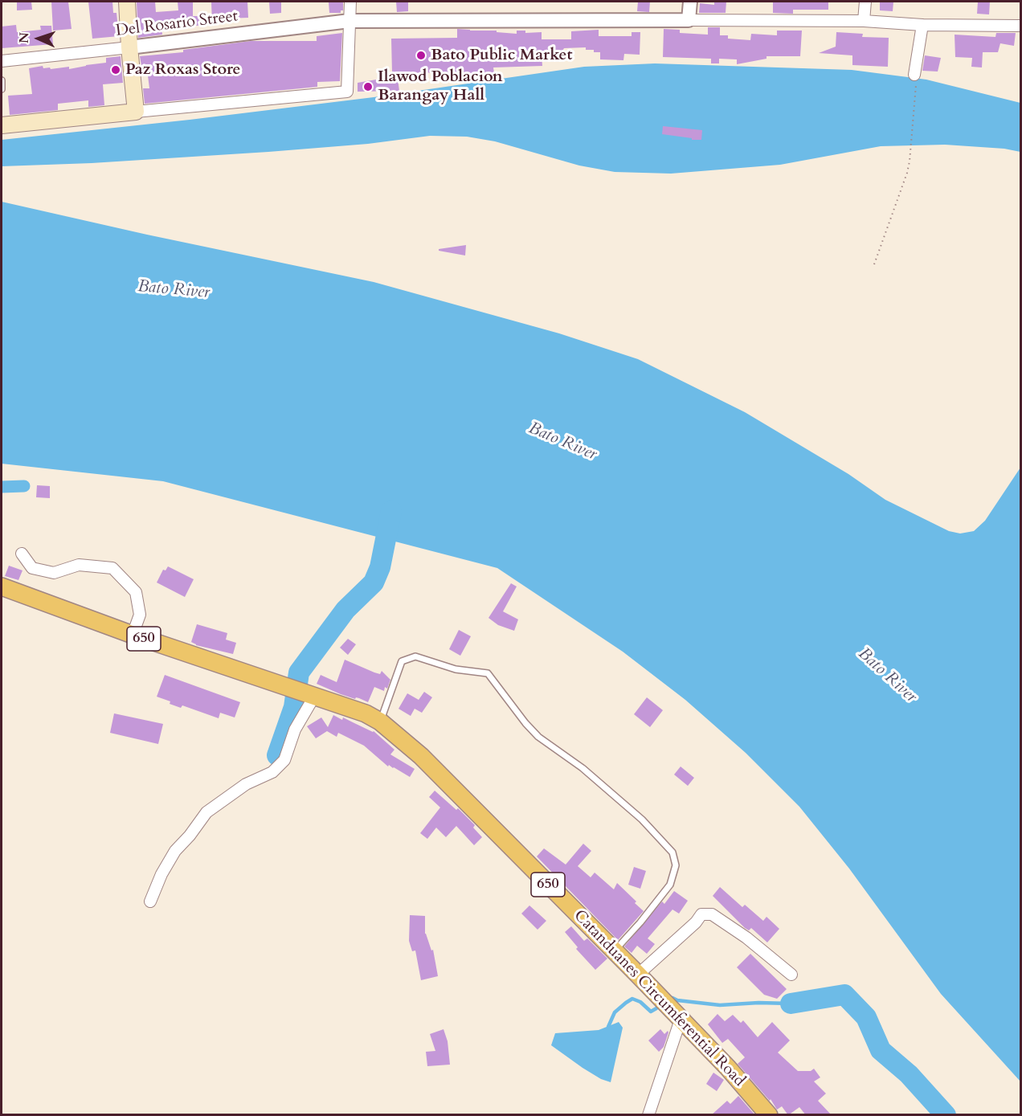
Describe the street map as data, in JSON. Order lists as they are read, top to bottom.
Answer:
{
  "streets": {
    "main road": ["650", "Catanduanes Circumferential Road"],
    "street": ["Del Rosario Street"]
  },
  "water": ["Bato River"],
  "places": ["Bato Public Market", "Paz Roxas Store", "Ilawod Poblacion Barangay Hall"],
  "north": "left"
}
